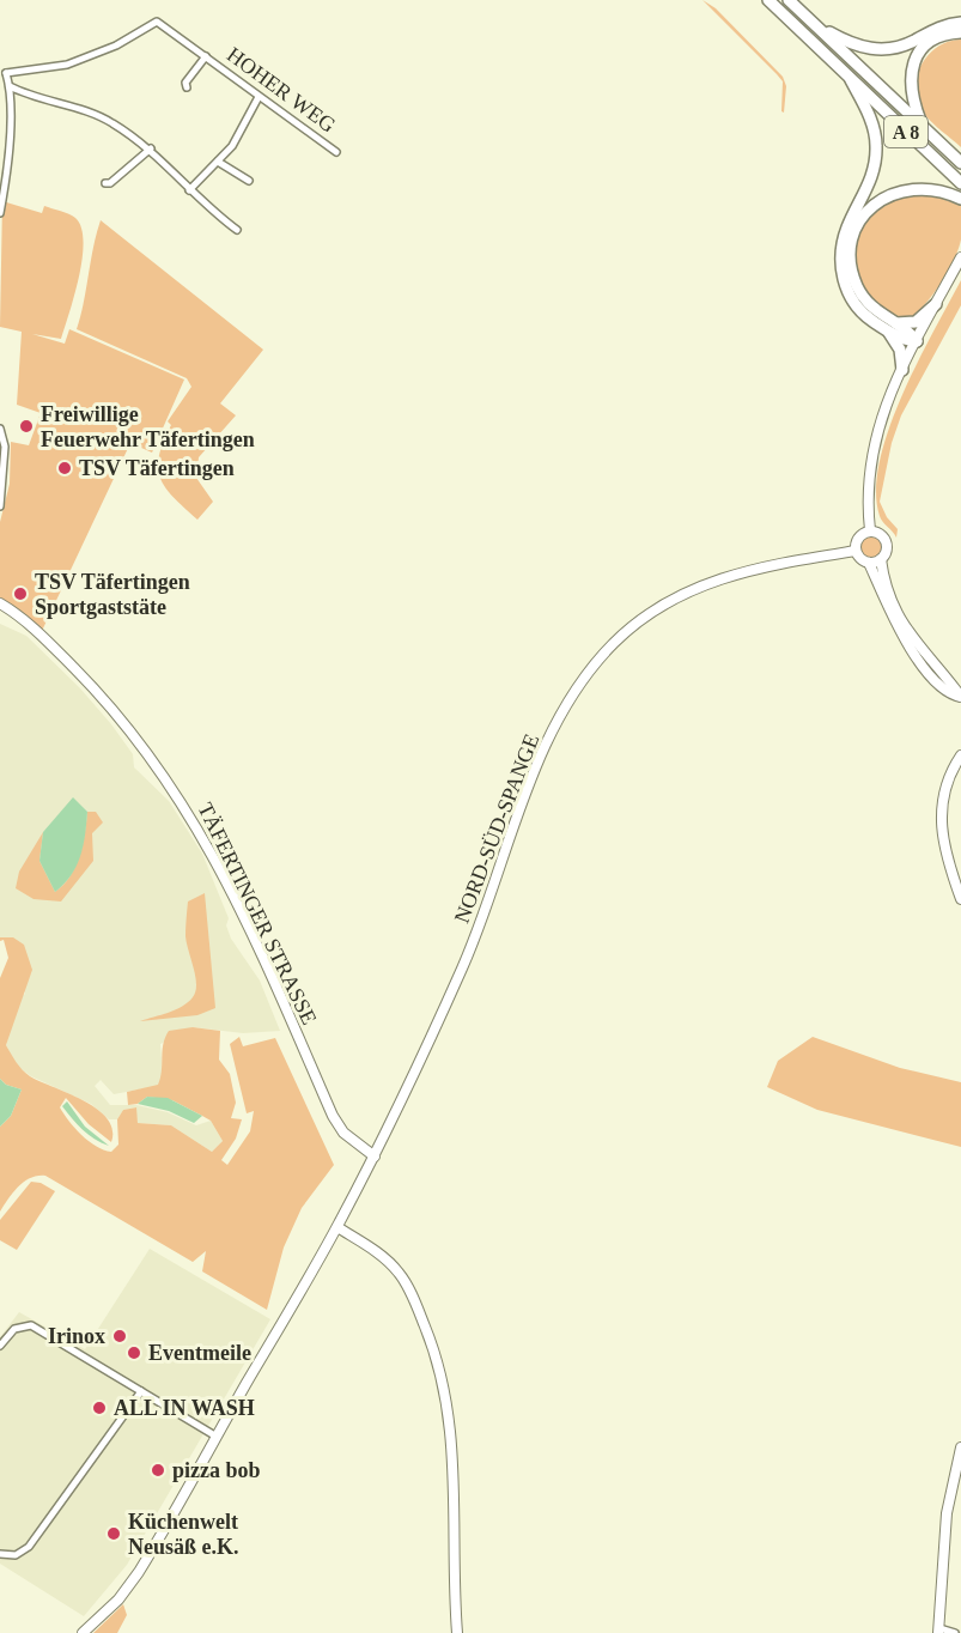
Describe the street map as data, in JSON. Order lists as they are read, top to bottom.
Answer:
{
  "streets": {
    "highway": ["A 8"],
    "main road": ["NORD-SÜD-SPANGE", "TÄFERTINGER STRASSE"],
    "street": ["HOHER WEG"]
  },
  "crossings": [
    ["NORD-SÜD-SPANGE", "TÄFERTINGER STRASSE"]
  ],
  "places": [
    "Freiwillige Feuerwehr Täfertingen",
    "TSV Täfertingen",
    "TSV Täfertingen Sportgaststäte",
    "Irinox",
    "Eventmeile",
    "ALL IN WASH",
    "pizza bob",
    "Küchenwelt Neusäß e.K."
  ]
}
